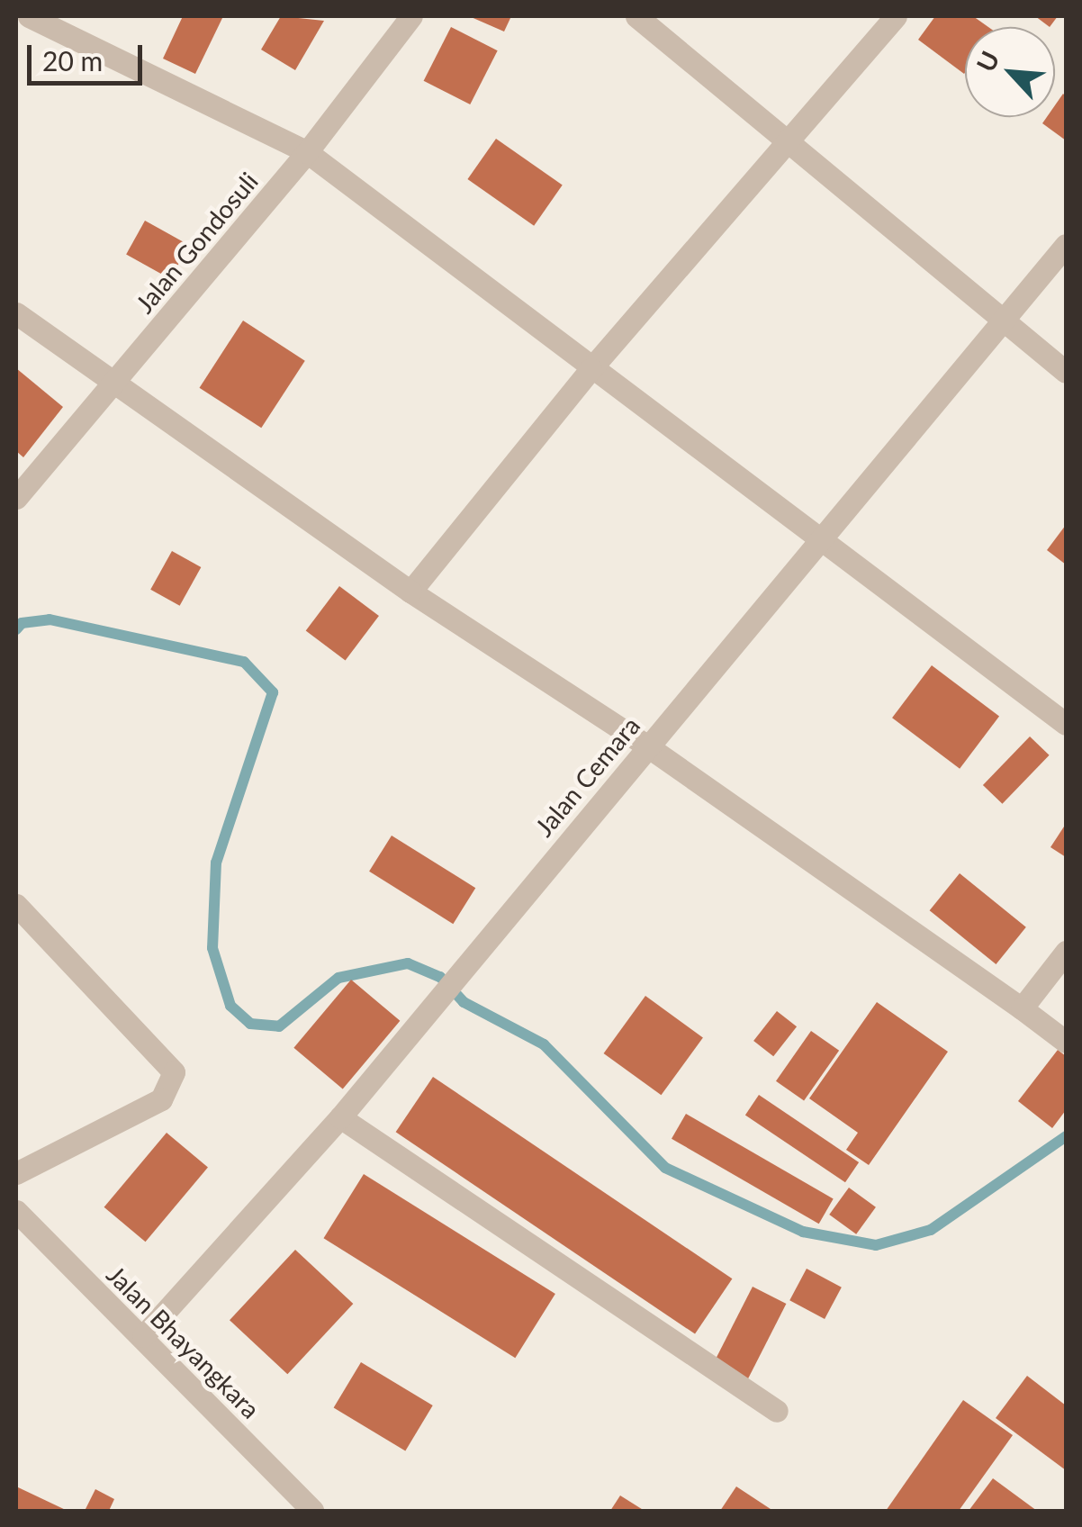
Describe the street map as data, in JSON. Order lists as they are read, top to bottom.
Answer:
{
  "streets": {
    "street": ["Jalan Gondosuli", "Jalan Cemara", "Jalan Bhayangkara"]
  },
  "crossings": [
    ["Jalan Cemara", "Jalan Bhayangkara"]
  ],
  "scale_bar": "20 m",
  "north": "top left"
}
